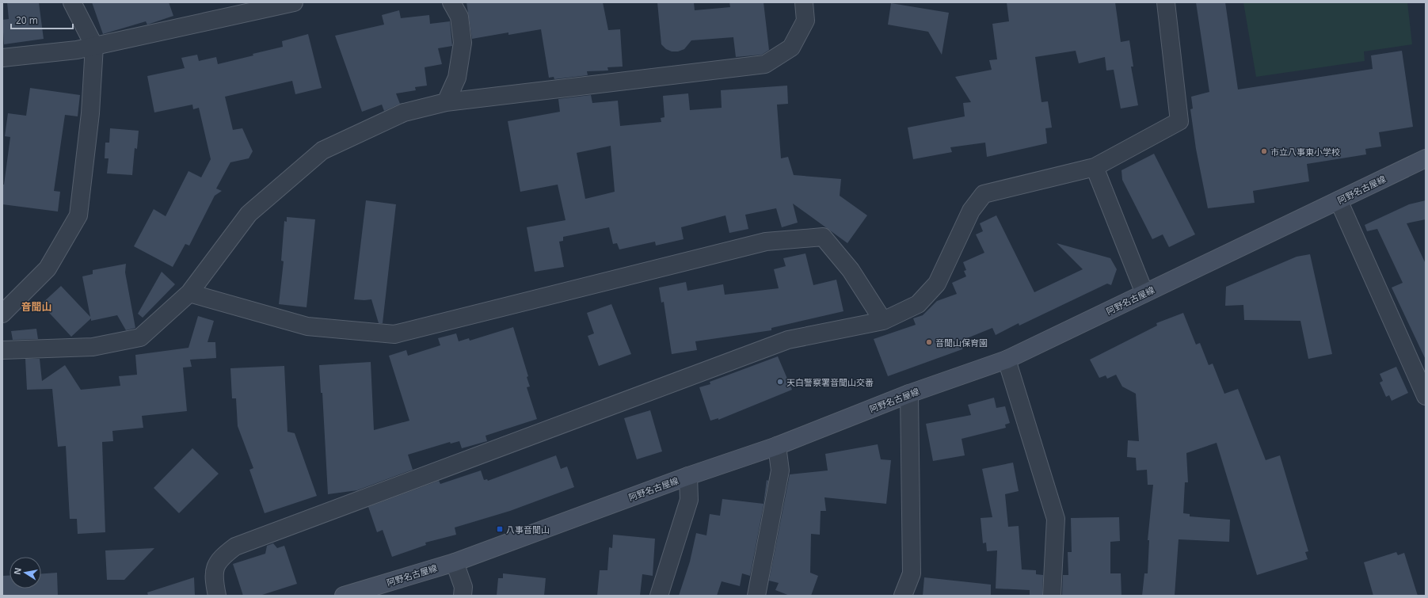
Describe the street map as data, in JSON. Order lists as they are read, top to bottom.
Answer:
{
  "streets": {
    "main road": ["阿野名古屋線"]
  },
  "districts": ["音聞山"],
  "places": {
    "other": ["市立八事東小学校", "音聞山保育園", "天白警察署音聞山交番"],
    "transit": ["八事音聞山"]
  },
  "scale_bar": "20 m",
  "north": "left"
}
